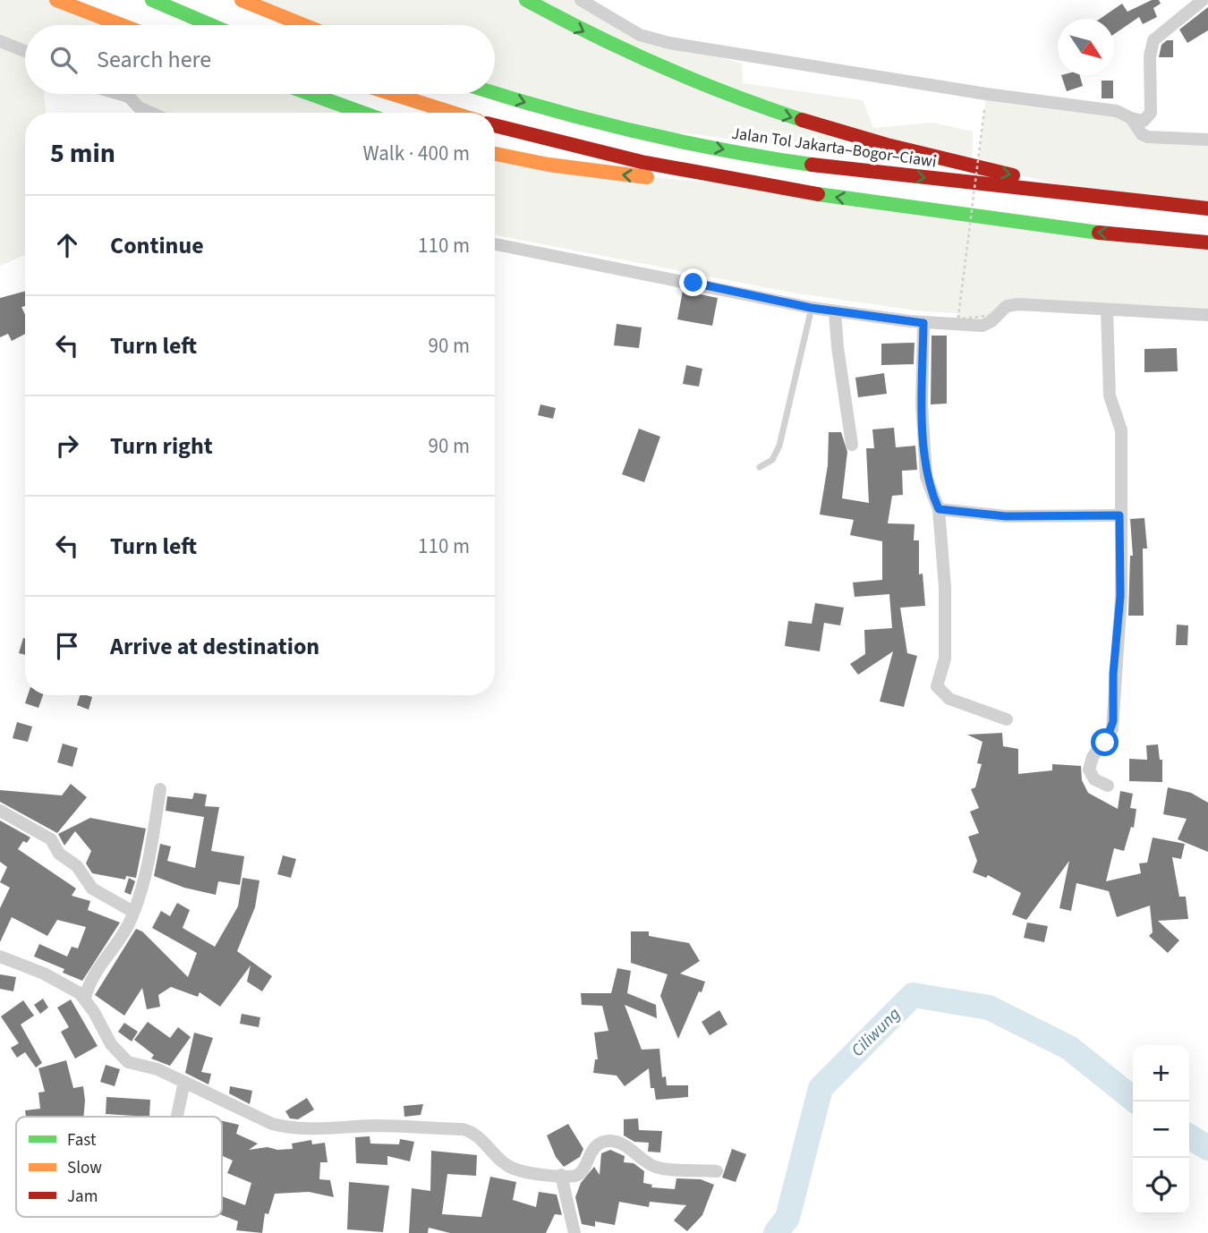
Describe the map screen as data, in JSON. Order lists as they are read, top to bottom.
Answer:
{
  "streets": {
    "highway": ["Jalan Tol Jakarta–Bogor–Ciawi"]
  },
  "water": ["Ciliwung"],
  "legend": ["Fast", "Slow", "Jam"],
  "north": "bottom right",
  "page": {
    "search": "Search here",
    "heading": ["5 min", "Walk · 400 m"],
    "list": [
      ["Continue", "110 m"],
      ["Turn left", "90 m"],
      ["Turn right", "90 m"],
      ["Turn left", "110 m"],
      "Arrive at destination"
    ],
    "map_buttons": ["+", "−"]
  }
}
